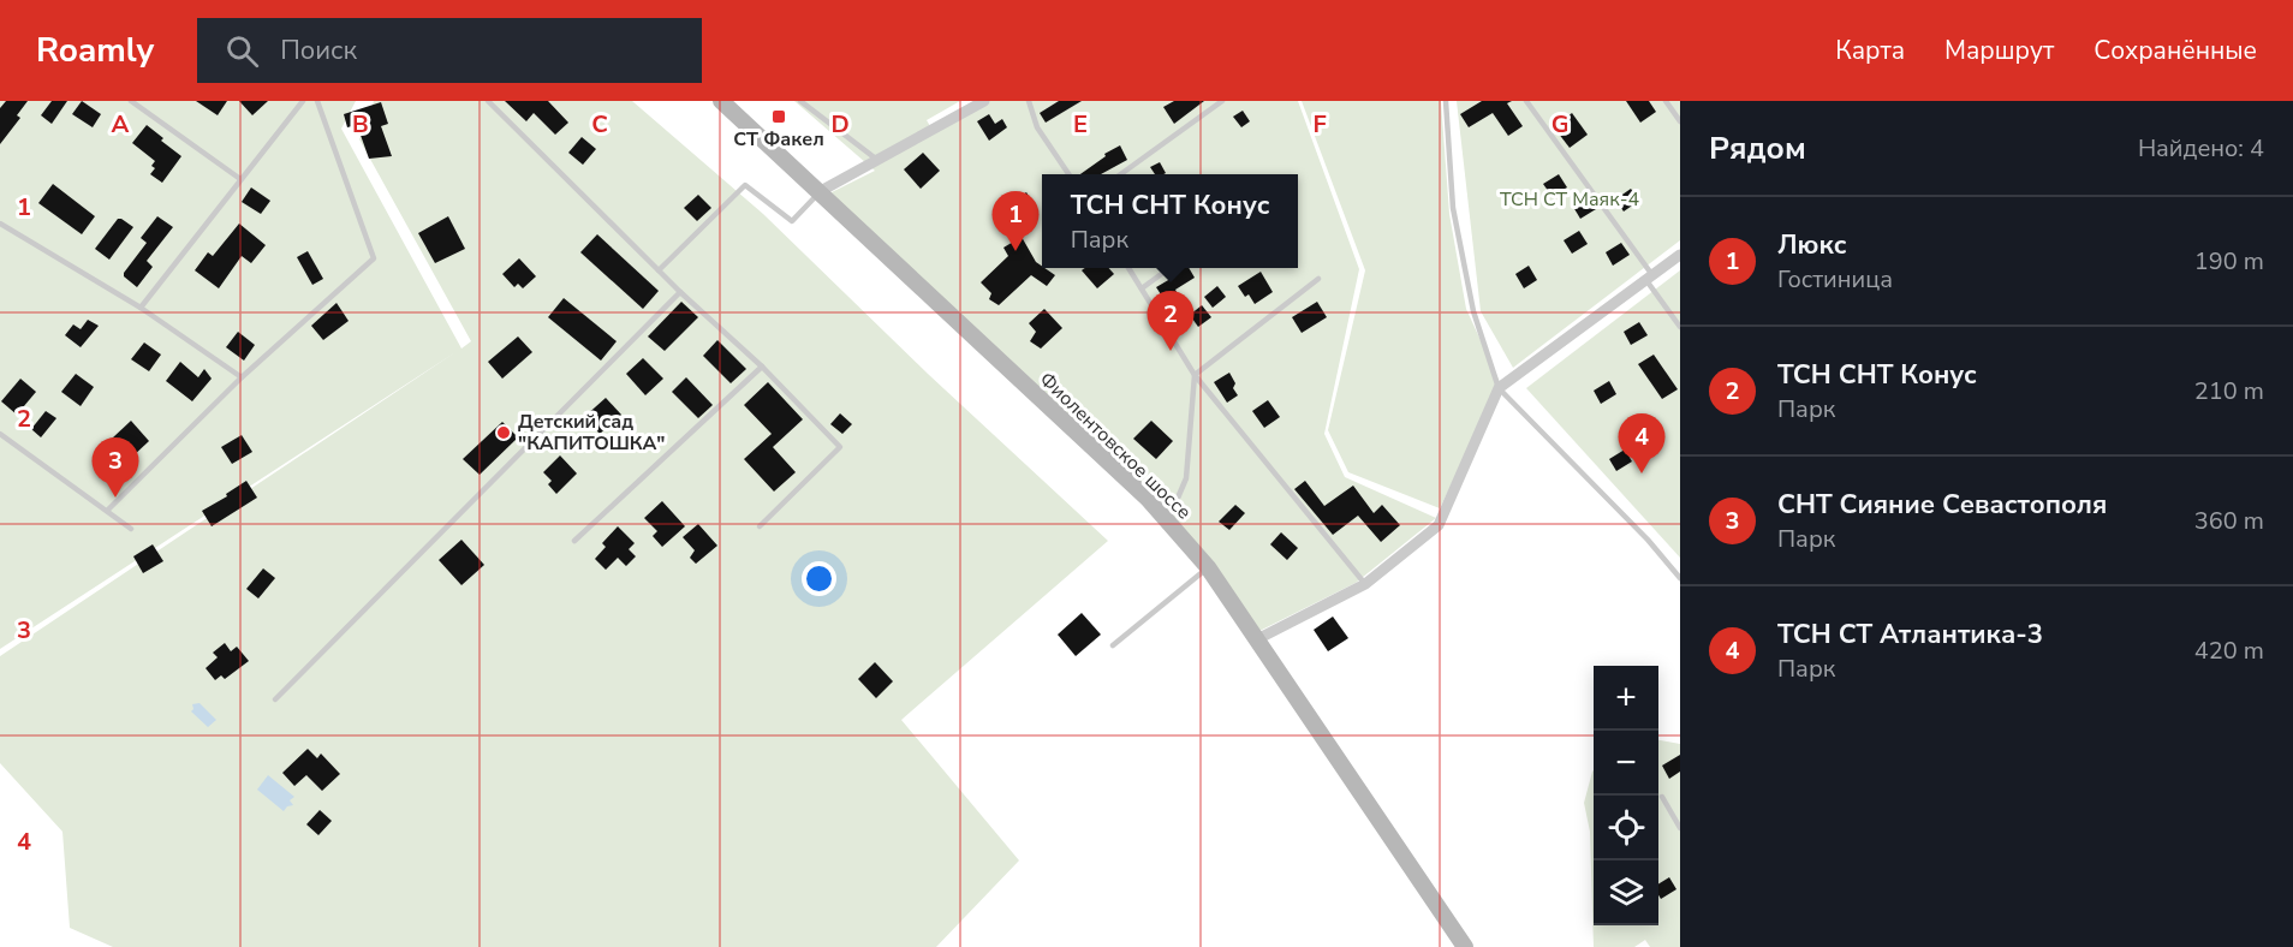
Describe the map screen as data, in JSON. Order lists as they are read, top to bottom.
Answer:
{
  "streets": {
    "main road": ["Фиолентовское шоссе"]
  },
  "parks": ["ТСН СТ Маяк-4"],
  "places": {
    "transit": ["СТ Факел"],
    "other": ["Детский сад \"КАПИТОШКА\""]
  },
  "page": {
    "header": "Roamly",
    "search": "Поиск",
    "nav": ["Карта", "Маршрут", "Сохранённые"],
    "heading": ["Рядом", "Найдено: 4"],
    "popup": ["ТСН СНТ Конус", "Парк"],
    "pins": [
      "1",
      "2",
      "4",
      "3"
    ],
    "list": [
      {
        "mark": "1",
        "name": "Люкс",
        "note": "Гостиница",
        "value": "190 m"
      },
      {
        "mark": "2",
        "name": "ТСН СНТ Конус",
        "note": "Парк",
        "value": "210 m"
      },
      {
        "mark": "3",
        "name": "СНТ Сияние Севастополя",
        "note": "Парк",
        "value": "360 m"
      },
      {
        "mark": "4",
        "name": "ТСН СТ Атлантика-3",
        "note": "Парк",
        "value": "420 m"
      }
    ],
    "map_buttons": ["+", "−"]
  },
  "grid": {
    "columns": [
      "A",
      "B",
      "C",
      "D",
      "E",
      "F",
      "G"
    ],
    "rows": [
      "1",
      "2",
      "3",
      "4"
    ]
  }
}
